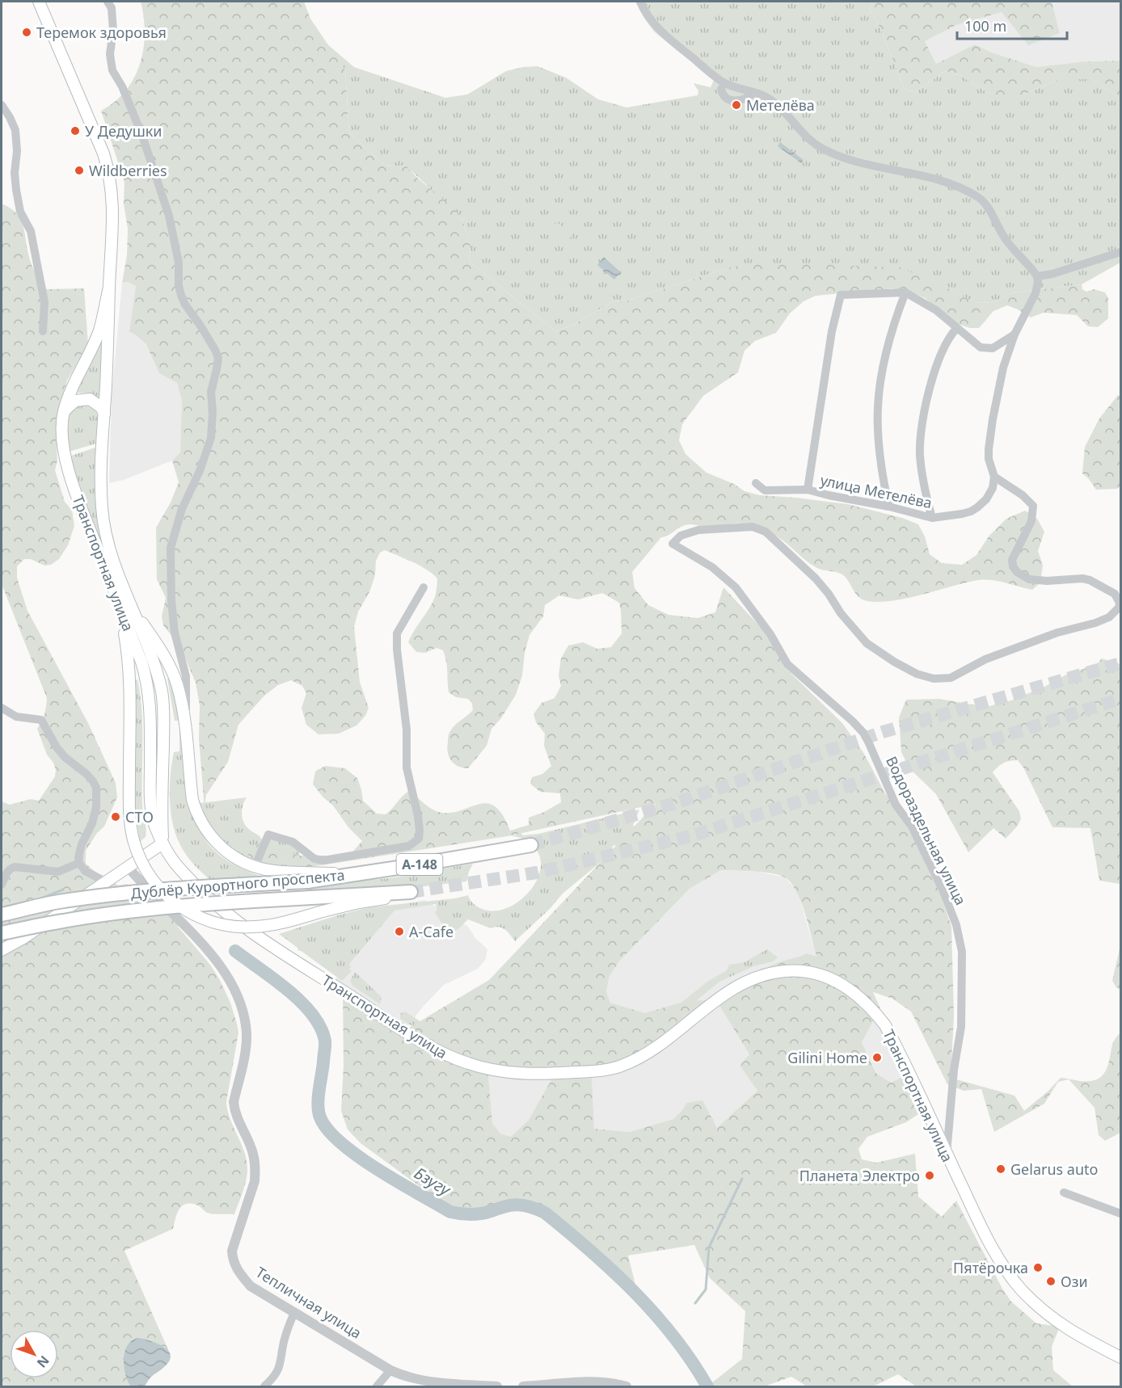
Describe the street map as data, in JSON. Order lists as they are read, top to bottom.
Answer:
{
  "streets": {
    "main road": ["Транспортная улица", "А-148", "Дублёр Курортного проспекта"],
    "street": ["улица Метелёва", "Водораздельная улица", "Тепличная улица"]
  },
  "crossings": [
    ["улица Метелёва", "Водораздельная улица"],
    ["Транспортная улица", "Водораздельная улица"],
    ["Транспортная улица", "А-148"],
    ["А-148", "Дублёр Курортного проспекта"]
  ],
  "water": ["Бзугу"],
  "places": [
    "Теремок здоровья",
    "Метелёва",
    "У Дедушки",
    "Wildberries",
    "СТО",
    "A-Cafe",
    "Gilini Home",
    "Gelarus auto",
    "Планета Электро",
    "Пятёрочка",
    "Ози"
  ],
  "scale_bar": "100 m",
  "north": "bottom right"
}
